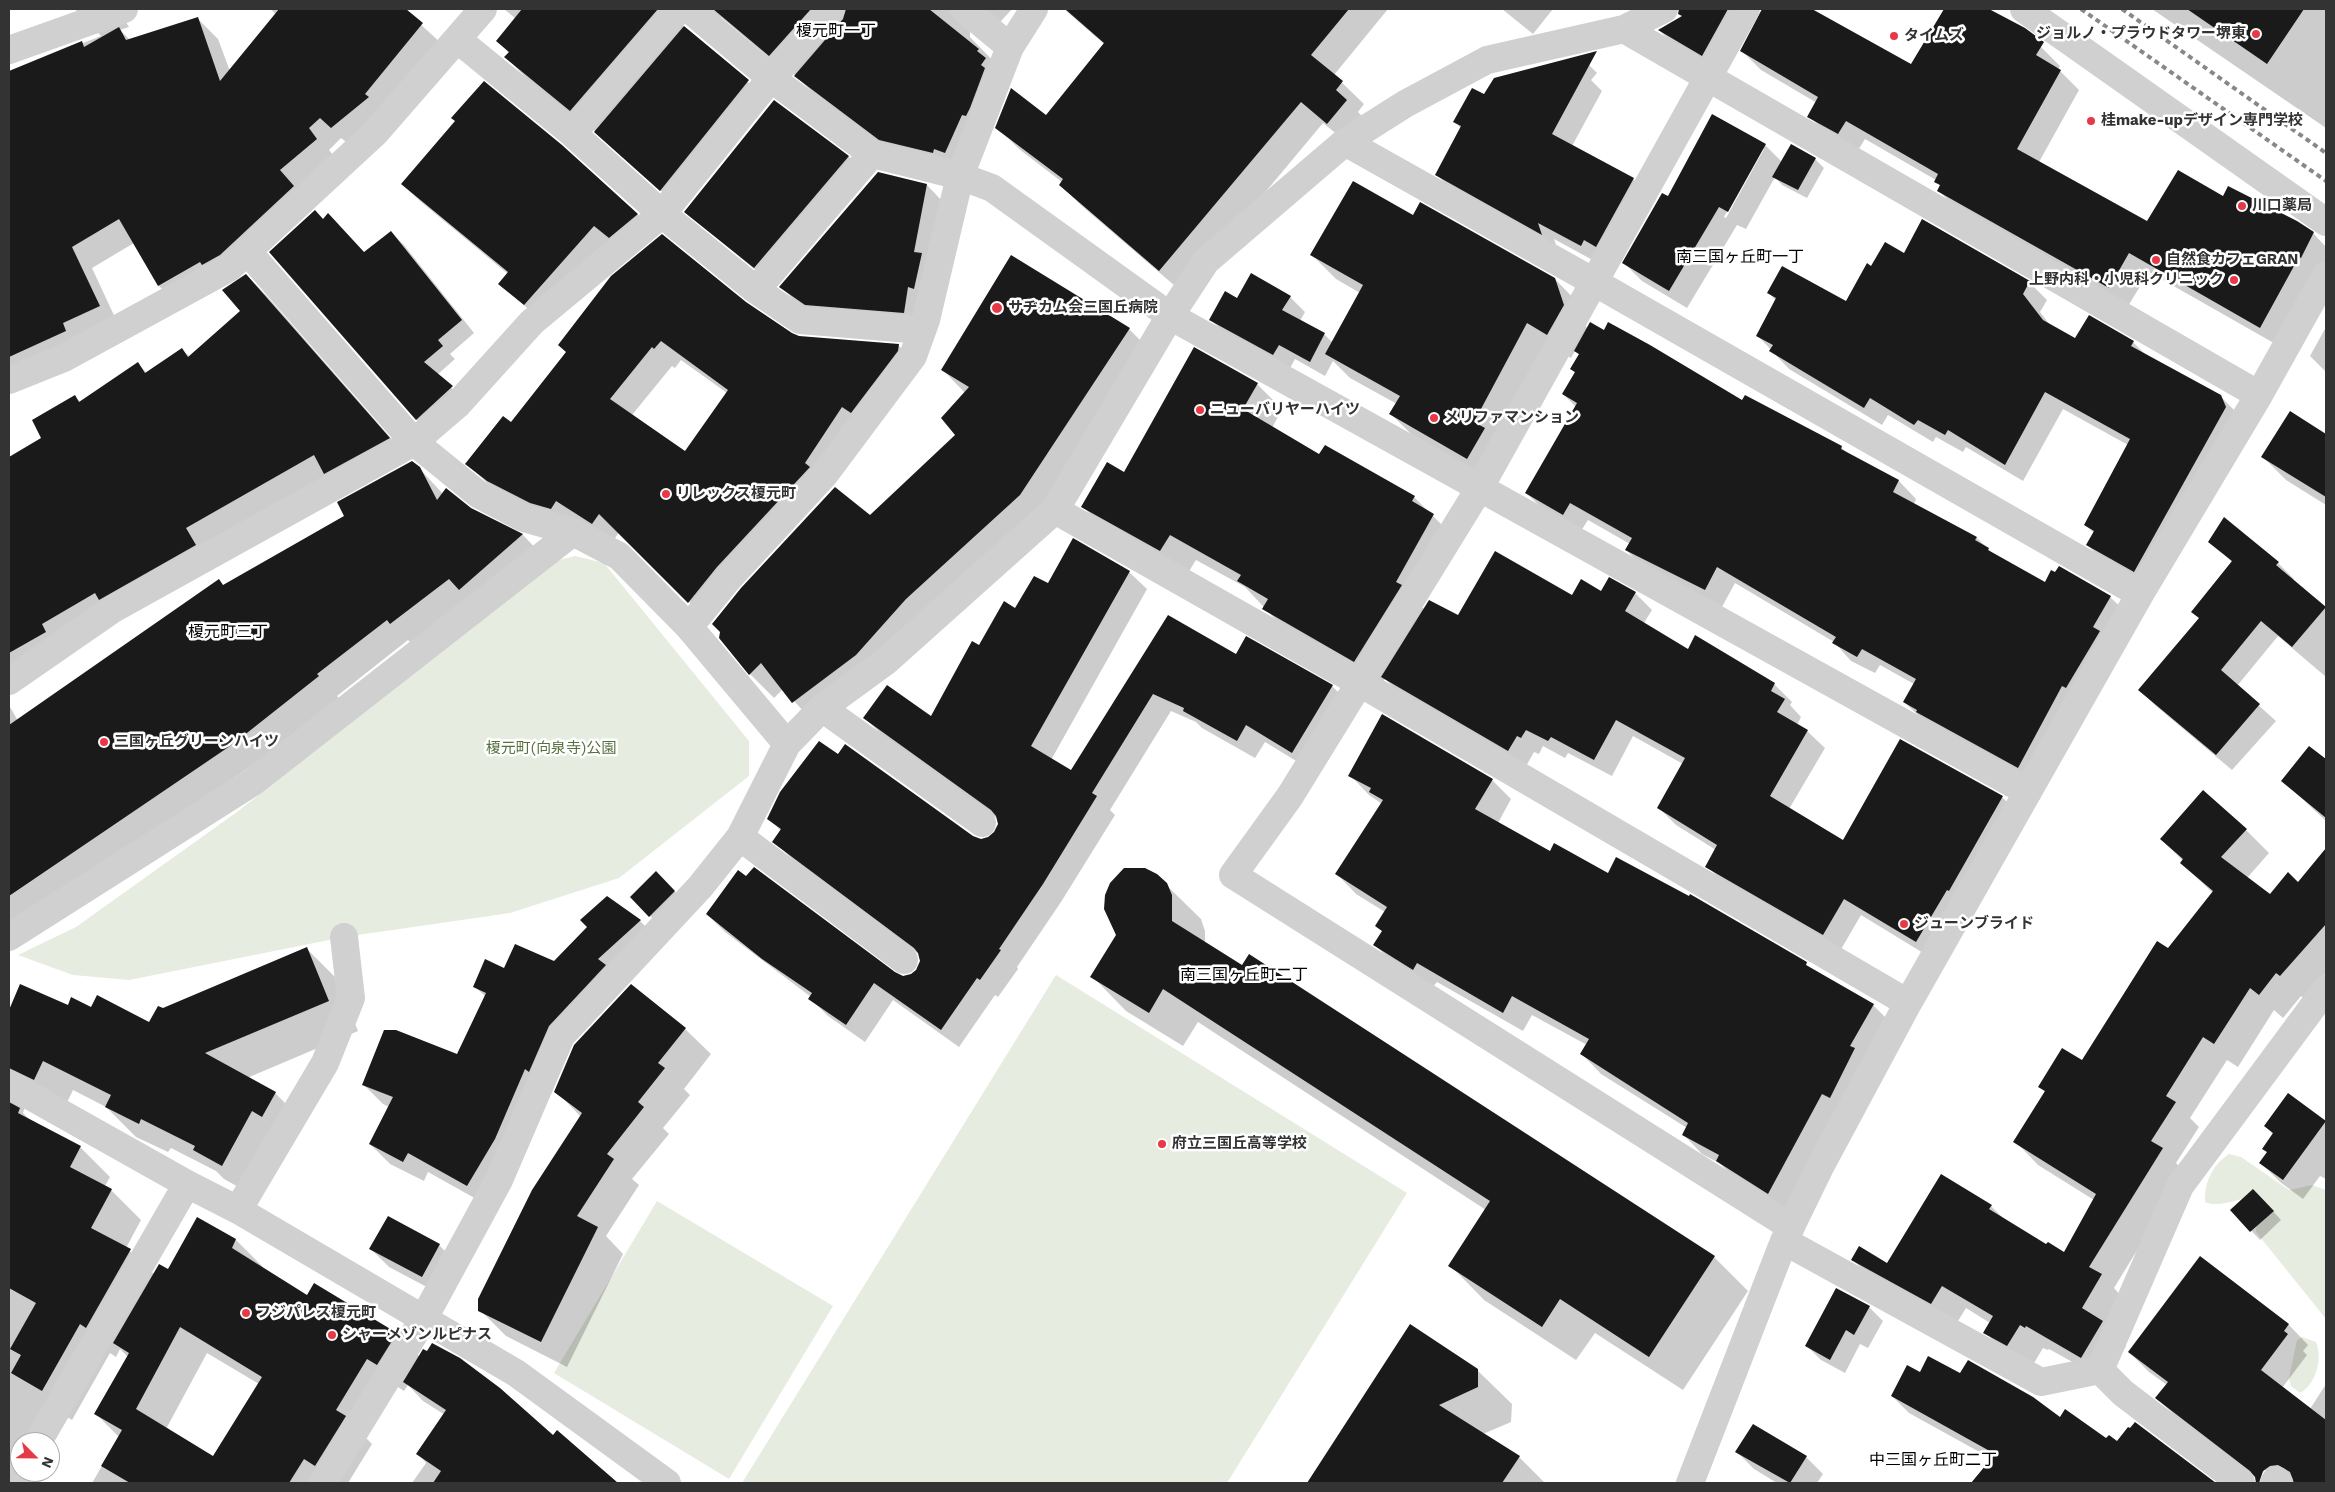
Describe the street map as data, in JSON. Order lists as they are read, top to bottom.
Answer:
{
  "districts": [
    "榎元町一丁",
    "南三国ヶ丘町一丁",
    "榎元町三丁",
    "南三国ヶ丘町二丁",
    "中三国ヶ丘町二丁"
  ],
  "parks": ["榎元町(向泉寺)公園"],
  "places": [
    "ジョルノ・プラウドタワー堺東",
    "タイムズ",
    "桂make-upデザイン専門学校",
    "川口薬局",
    "自然食カフェGRAN",
    "上野内科・小児科クリニック",
    "サヂカム会三国丘病院",
    "ニューバリヤーハイツ",
    "メリファマンション",
    "リレックス榎元町",
    "三国ヶ丘グリーンハイツ",
    "ジューンブライド",
    "府立三国丘高等学校",
    "フジパレス榎元町",
    "シャーメゾンルピナス"
  ],
  "north": "bottom right"
}
